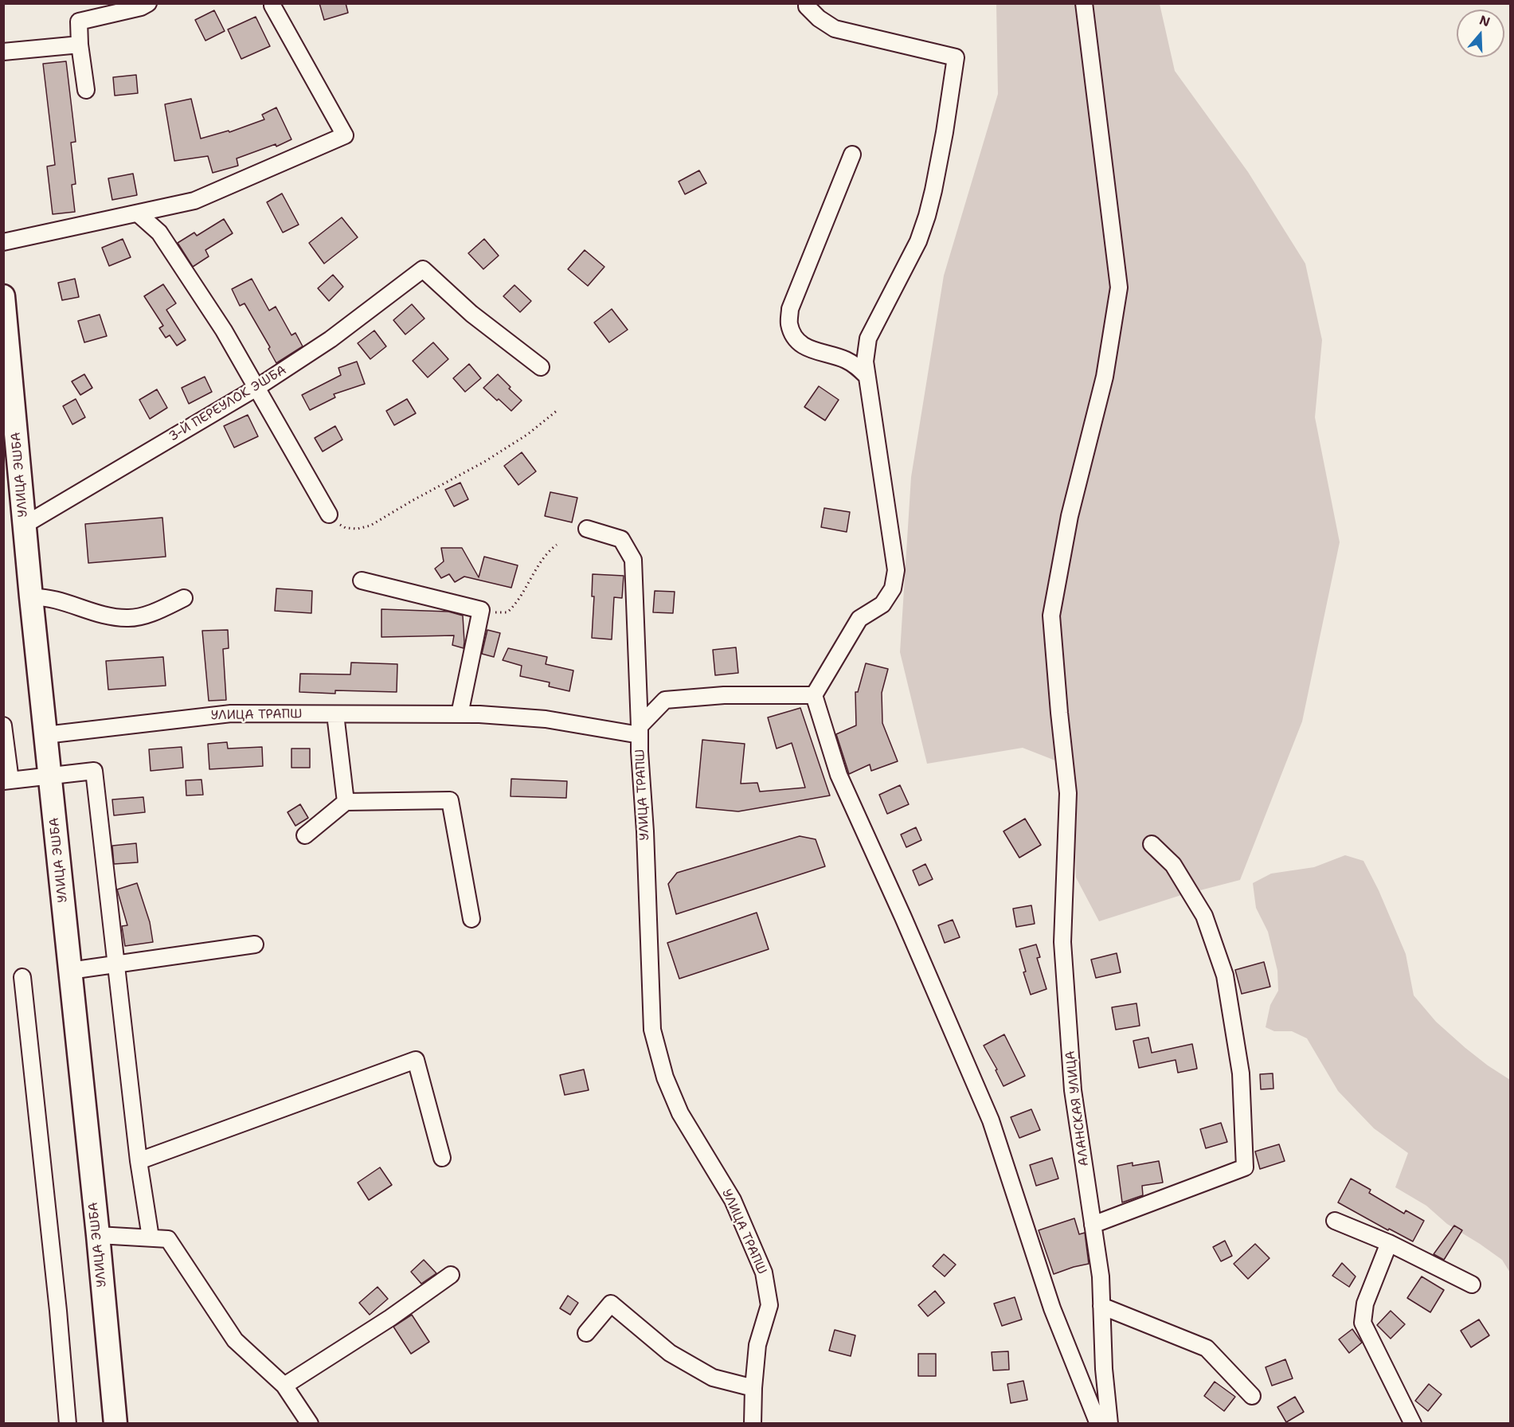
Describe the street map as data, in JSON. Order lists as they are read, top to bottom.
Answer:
{
  "streets": {
    "highway": ["УЛИЦА ЭШБА"],
    "street": ["3-Й ПЕРЕУЛОК ЭШБА", "УЛИЦА ТРАПШ", "АЛАНСКАЯ УЛИЦА"]
  },
  "crossings": [
    ["3-Й ПЕРЕУЛОК ЭШБА", "УЛИЦА ЭШБА"],
    ["УЛИЦА ЭШБА", "УЛИЦА ТРАПШ"]
  ],
  "north": "top"
}
